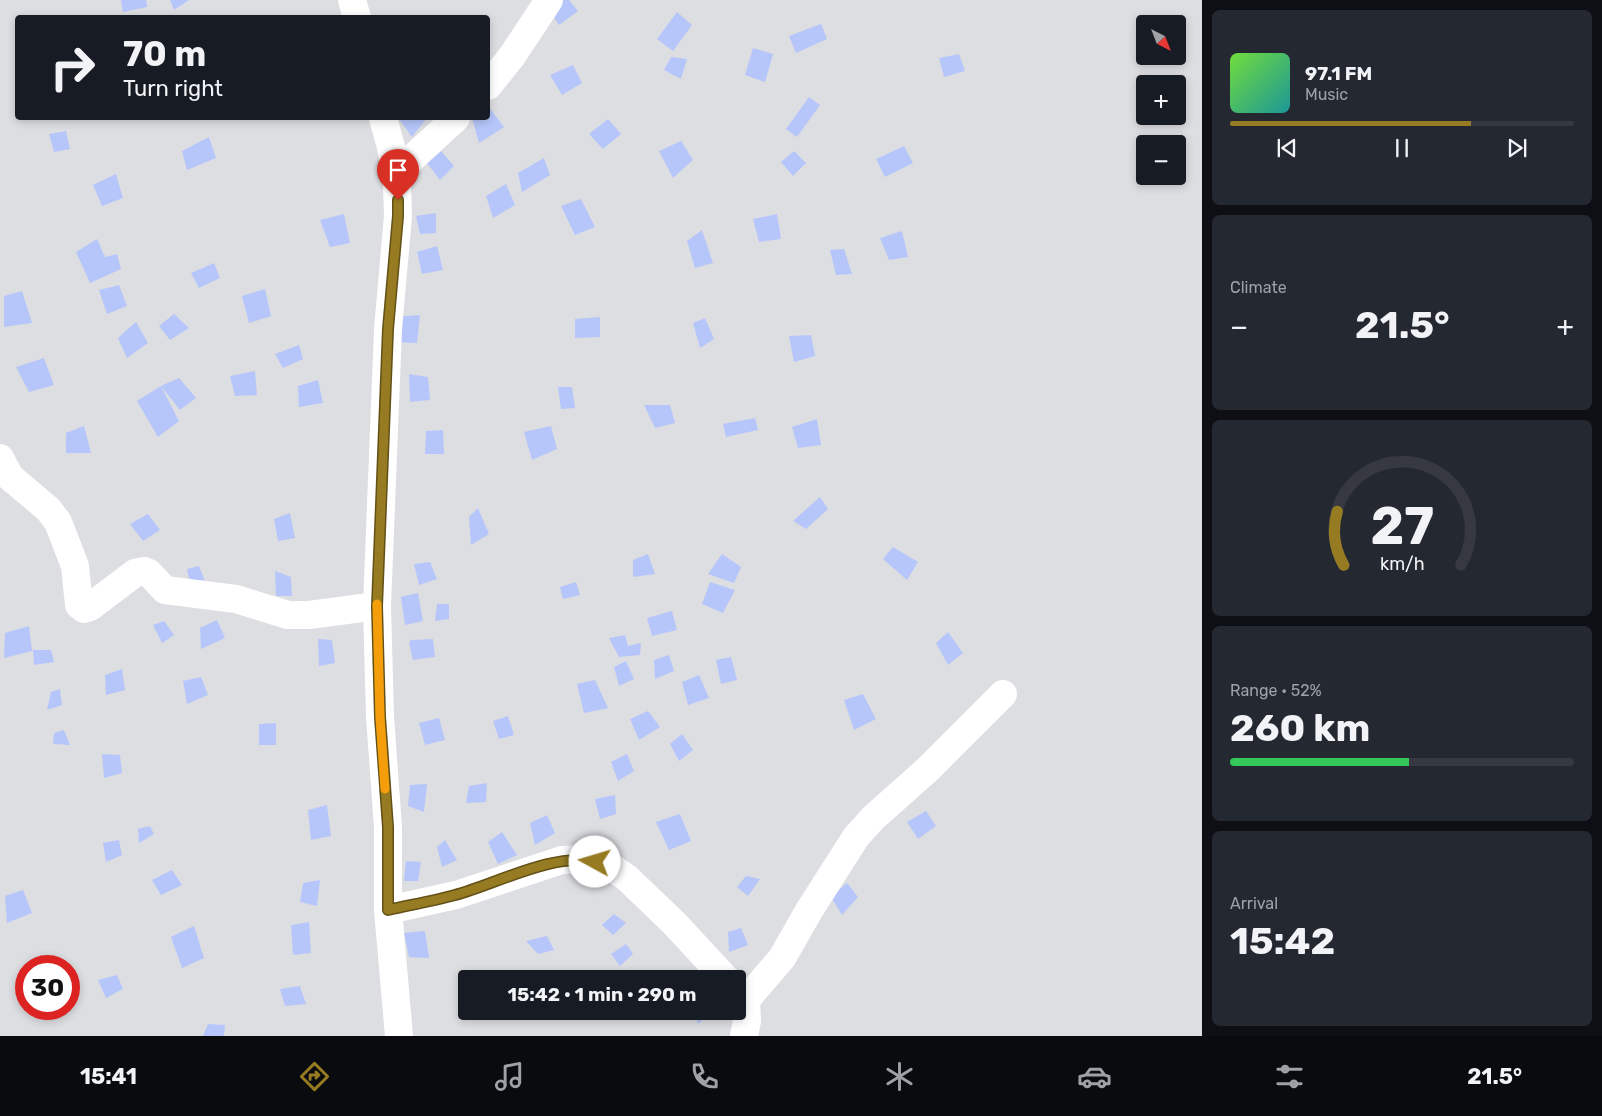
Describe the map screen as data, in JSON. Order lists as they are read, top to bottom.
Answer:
{
  "north": "bottom right",
  "page": {
    "map_buttons": ["+", "−"],
    "turn": ["70 m", "Turn right"],
    "song": ["97.1 FM", "Music"],
    "tile": [
      "Climate",
      ["Range · 52%", "260 km"],
      ["Arrival", "15:42"]
    ],
    "heat": ["−", "21.5°", "+"],
    "limit": "30",
    "trip": "15:42 · 1 min · 290 m",
    "tabs": ["15:41", "21.5°"],
    "gauge": ["27", "km/h"]
  }
}
